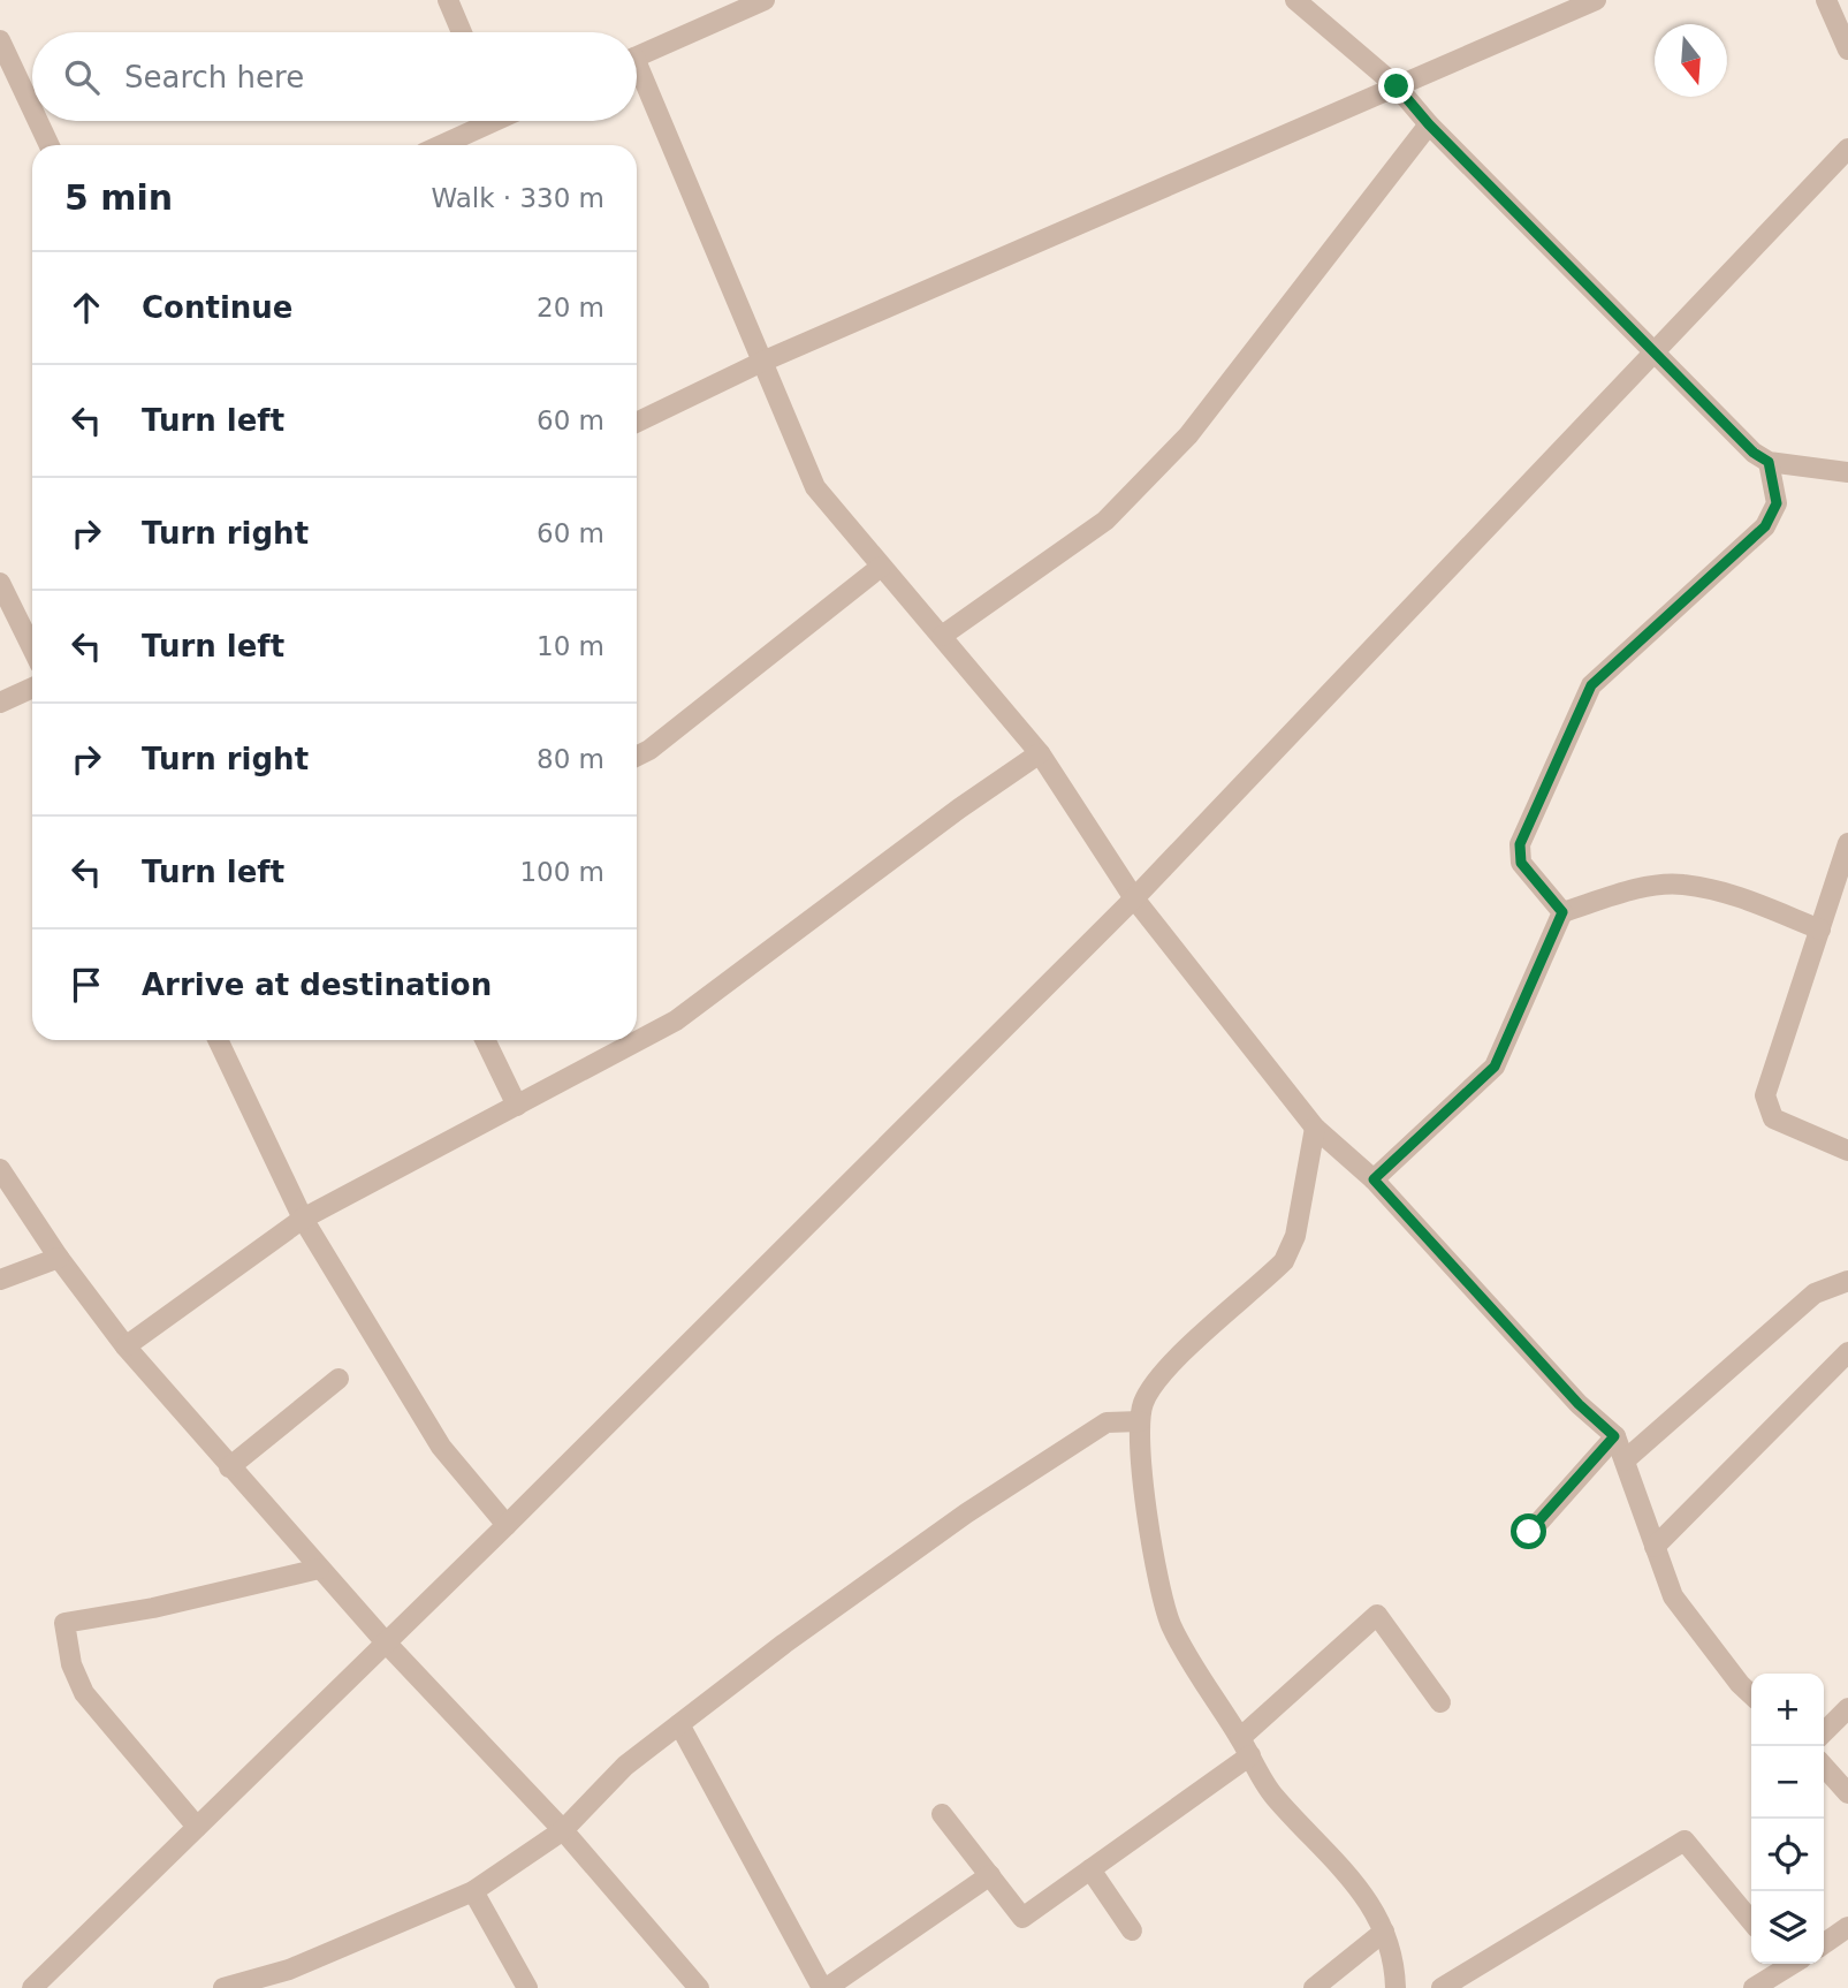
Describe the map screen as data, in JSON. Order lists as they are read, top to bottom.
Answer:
{
  "north": "bottom",
  "page": {
    "search": "Search here",
    "heading": ["5 min", "Walk · 330 m"],
    "list": [
      ["Continue", "20 m"],
      ["Turn left", "60 m"],
      ["Turn right", "60 m"],
      ["Turn left", "10 m"],
      ["Turn right", "80 m"],
      ["Turn left", "100 m"],
      "Arrive at destination"
    ],
    "map_buttons": ["+", "−"]
  }
}
